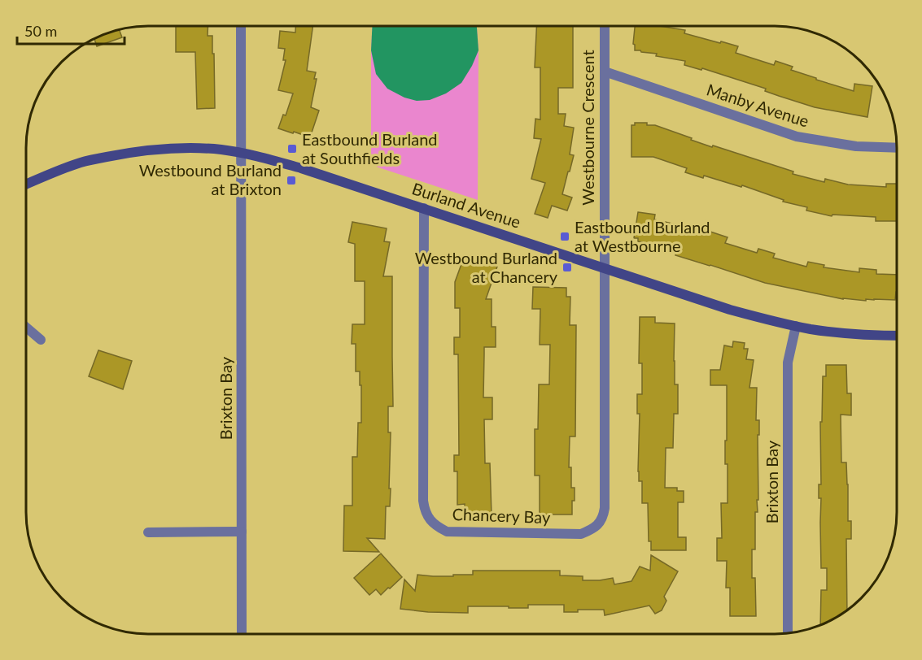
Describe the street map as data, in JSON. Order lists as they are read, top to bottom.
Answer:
{
  "streets": {
    "street": [
      "Manby Avenue",
      "Westbourne Crescent",
      "Burland Avenue",
      "Brixton Bay",
      "Chancery Bay"
    ]
  },
  "crossings": [
    ["Manby Avenue", "Westbourne Crescent"],
    ["Westbourne Crescent", "Burland Avenue"],
    ["Westbourne Crescent", "Chancery Bay"],
    ["Burland Avenue", "Brixton Bay"],
    ["Burland Avenue", "Chancery Bay"]
  ],
  "places": {
    "transit": [
      "Eastbound Burland at Southfields",
      "Westbound Burland at Brixton",
      "Eastbound Burland at Westbourne",
      "Westbound Burland at Chancery"
    ]
  },
  "scale_bar": "50 m"
}
